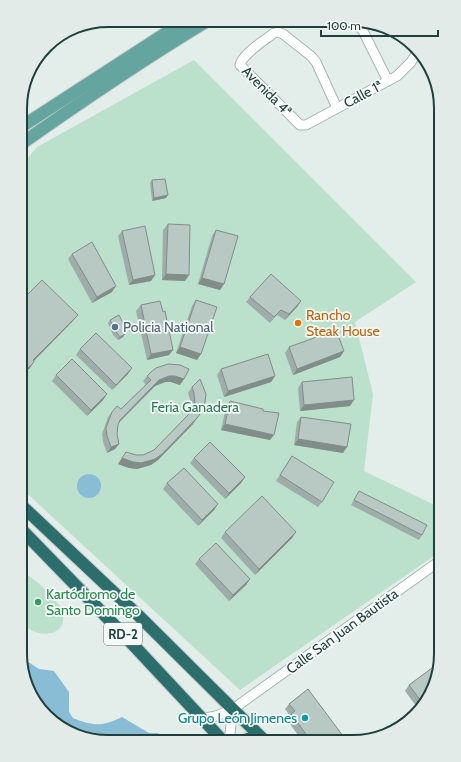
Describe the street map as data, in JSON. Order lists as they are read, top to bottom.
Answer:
{
  "streets": {
    "highway": ["RD-2"],
    "street": ["Avenida 4ª", "Calle 1ª", "Calle San Juan Bautista"]
  },
  "crossings": [
    ["Avenida 4ª", "Calle 1ª"],
    ["Calle San Juan Bautista", "RD-2"]
  ],
  "parks": ["Feria Ganadera"],
  "places": [
    "Rancho Steak House",
    "Policia National",
    "Kartódromo de Santo Domingo",
    "Grupo León Jimenes"
  ],
  "scale_bar": "100 m"
}
